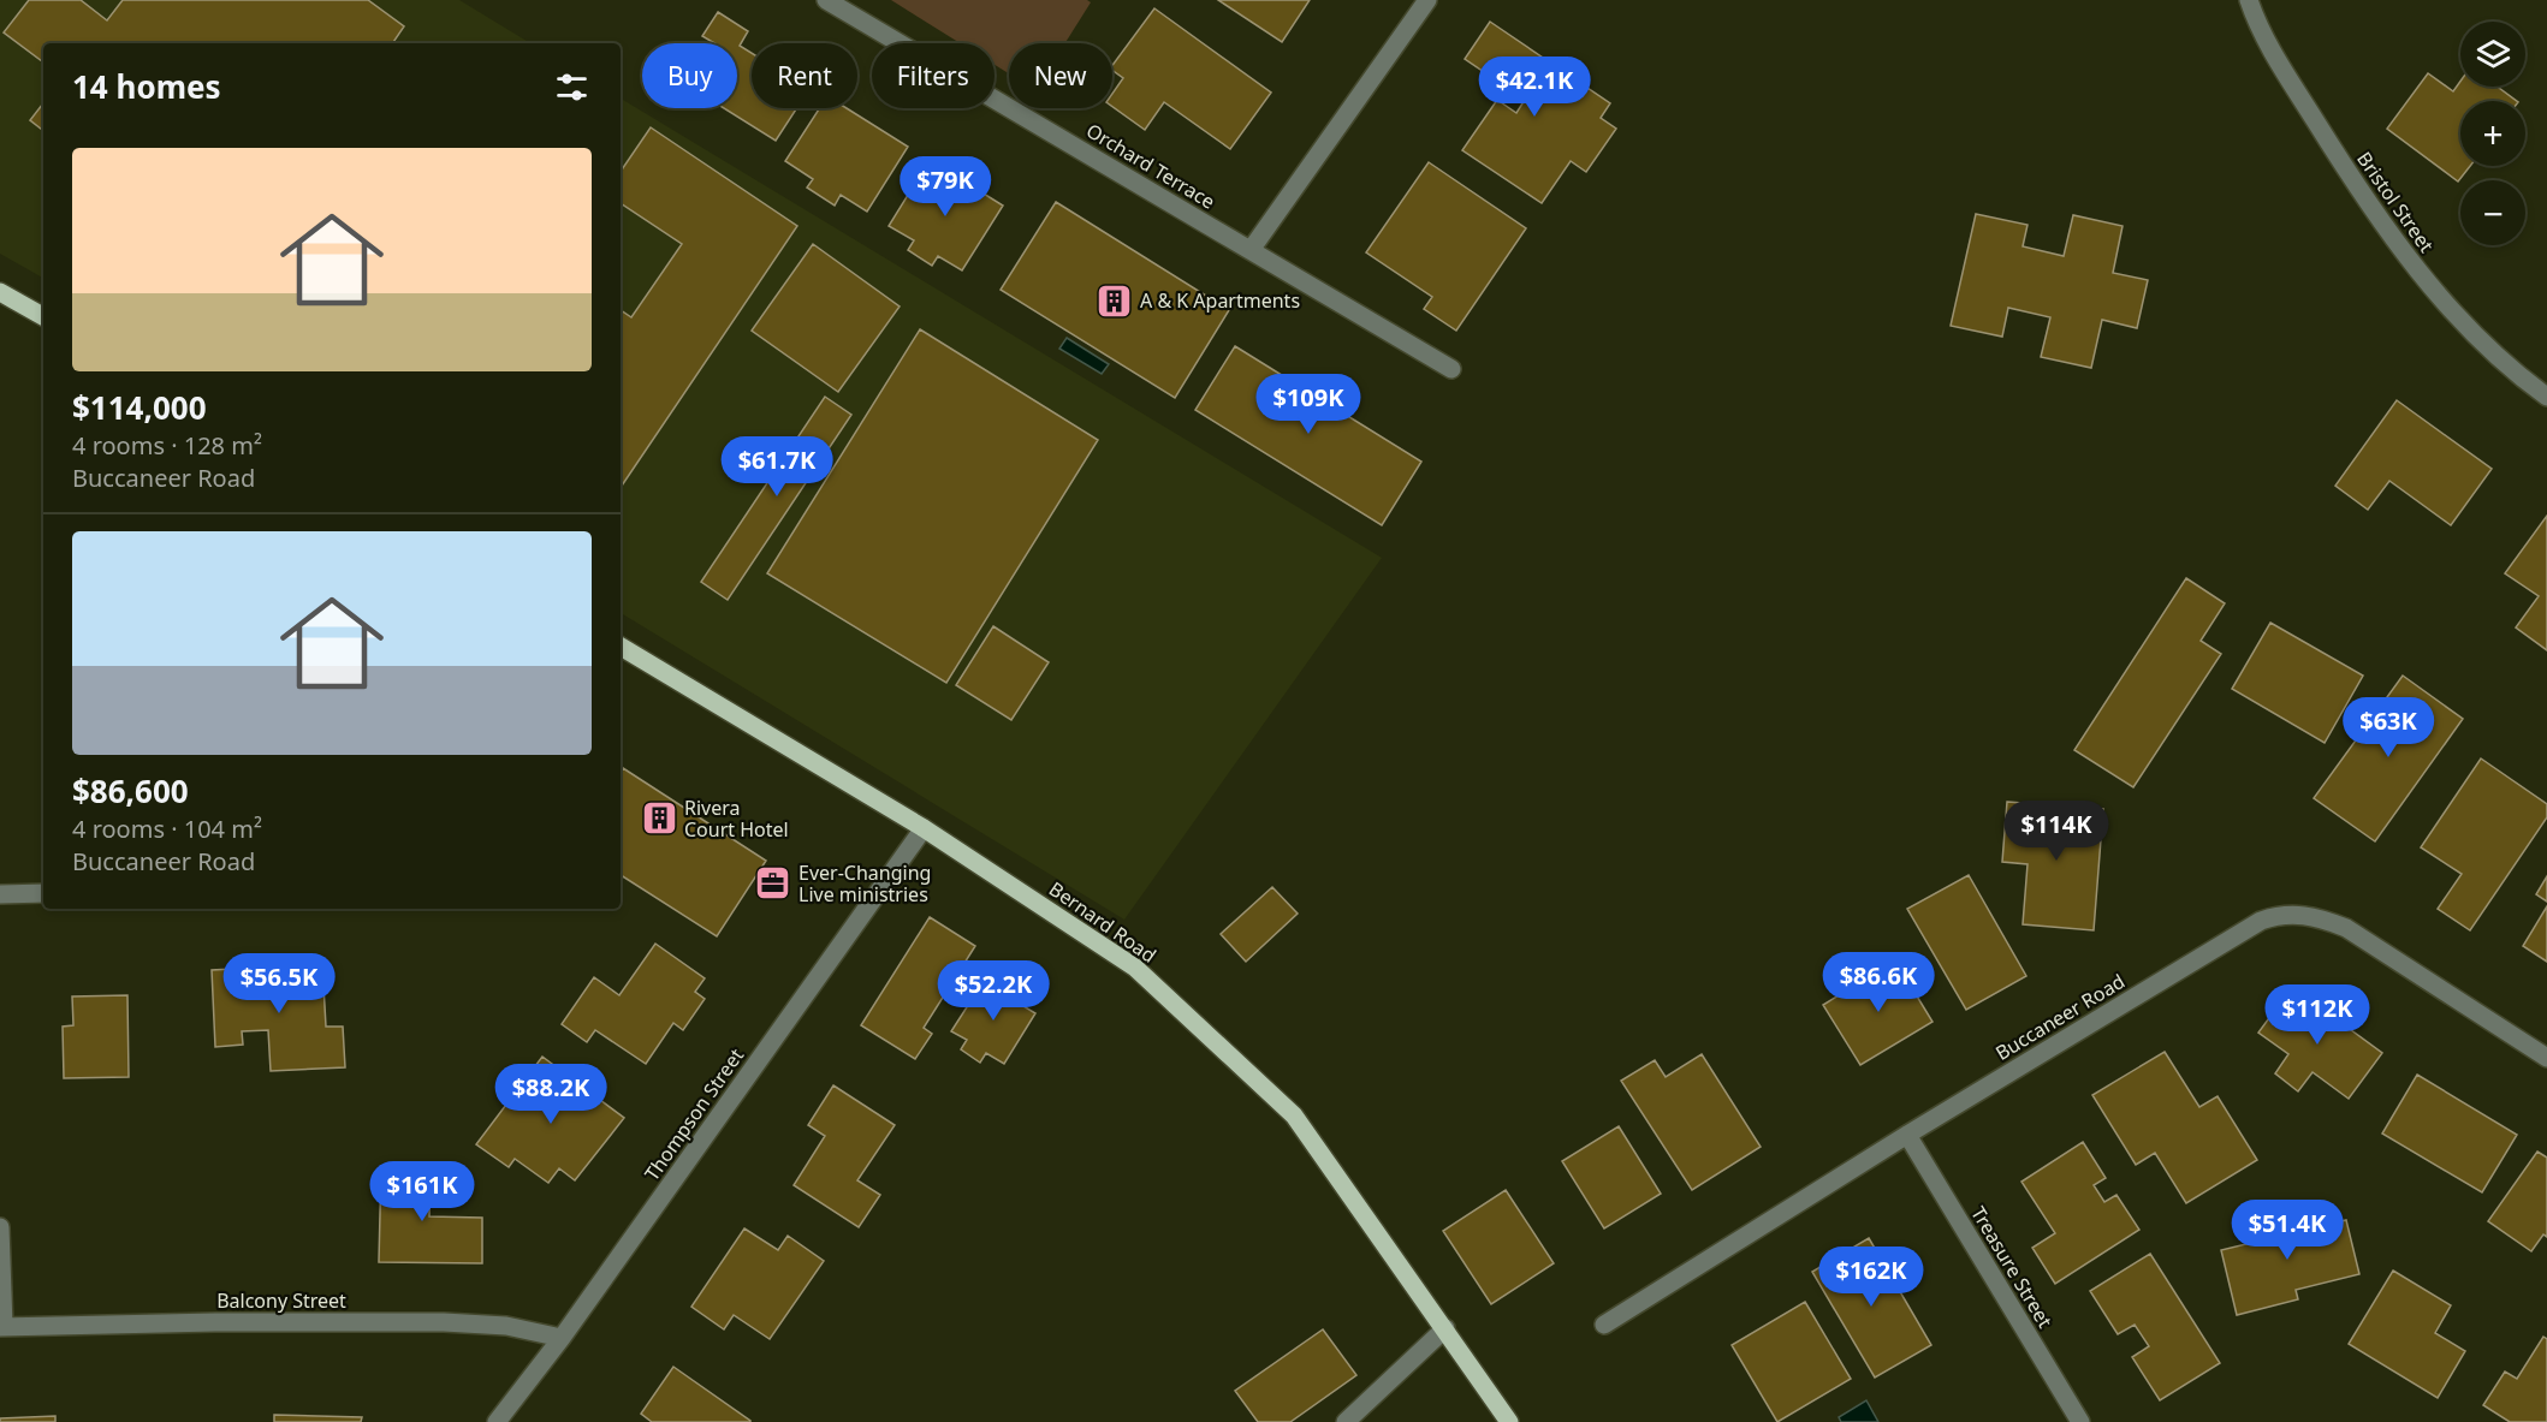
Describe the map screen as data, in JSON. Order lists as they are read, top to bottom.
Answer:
{
  "streets": {
    "main road": ["Bernard Road"],
    "street": [
      "Orchard Terrace",
      "Bristol Street",
      "Buccaneer Road",
      "Thompson Street",
      "Treasure Street",
      "Balcony Street"
    ]
  },
  "crossings": [
    ["Bernard Road", "Thompson Street"],
    ["Buccaneer Road", "Treasure Street"],
    ["Thompson Street", "Balcony Street"]
  ],
  "places": {
    "building": ["A & K Apartments", "Rivera Court Hotel"],
    "office": ["Ever-Changing Live ministries"]
  },
  "page": {
    "map_buttons": ["+", "−"],
    "chip": [
      "Buy",
      "Rent",
      "Filters",
      "New"
    ],
    "heading": "14 homes",
    "price": [
      "$42.1K",
      "$79K",
      "$109K",
      "$61.7K",
      "$63K",
      "$114K",
      "$86.6K",
      "$56.5K",
      "$52.2K",
      "$112K",
      "$88.2K",
      "$161K",
      "$51.4K",
      "$162K"
    ],
    "list": [
      {
        "name": "$114,000",
        "note": "4 rooms · 128 m² · Buccaneer Road"
      },
      {
        "name": "$86,600",
        "note": "4 rooms · 104 m² · Buccaneer Road"
      }
    ]
  }
}
